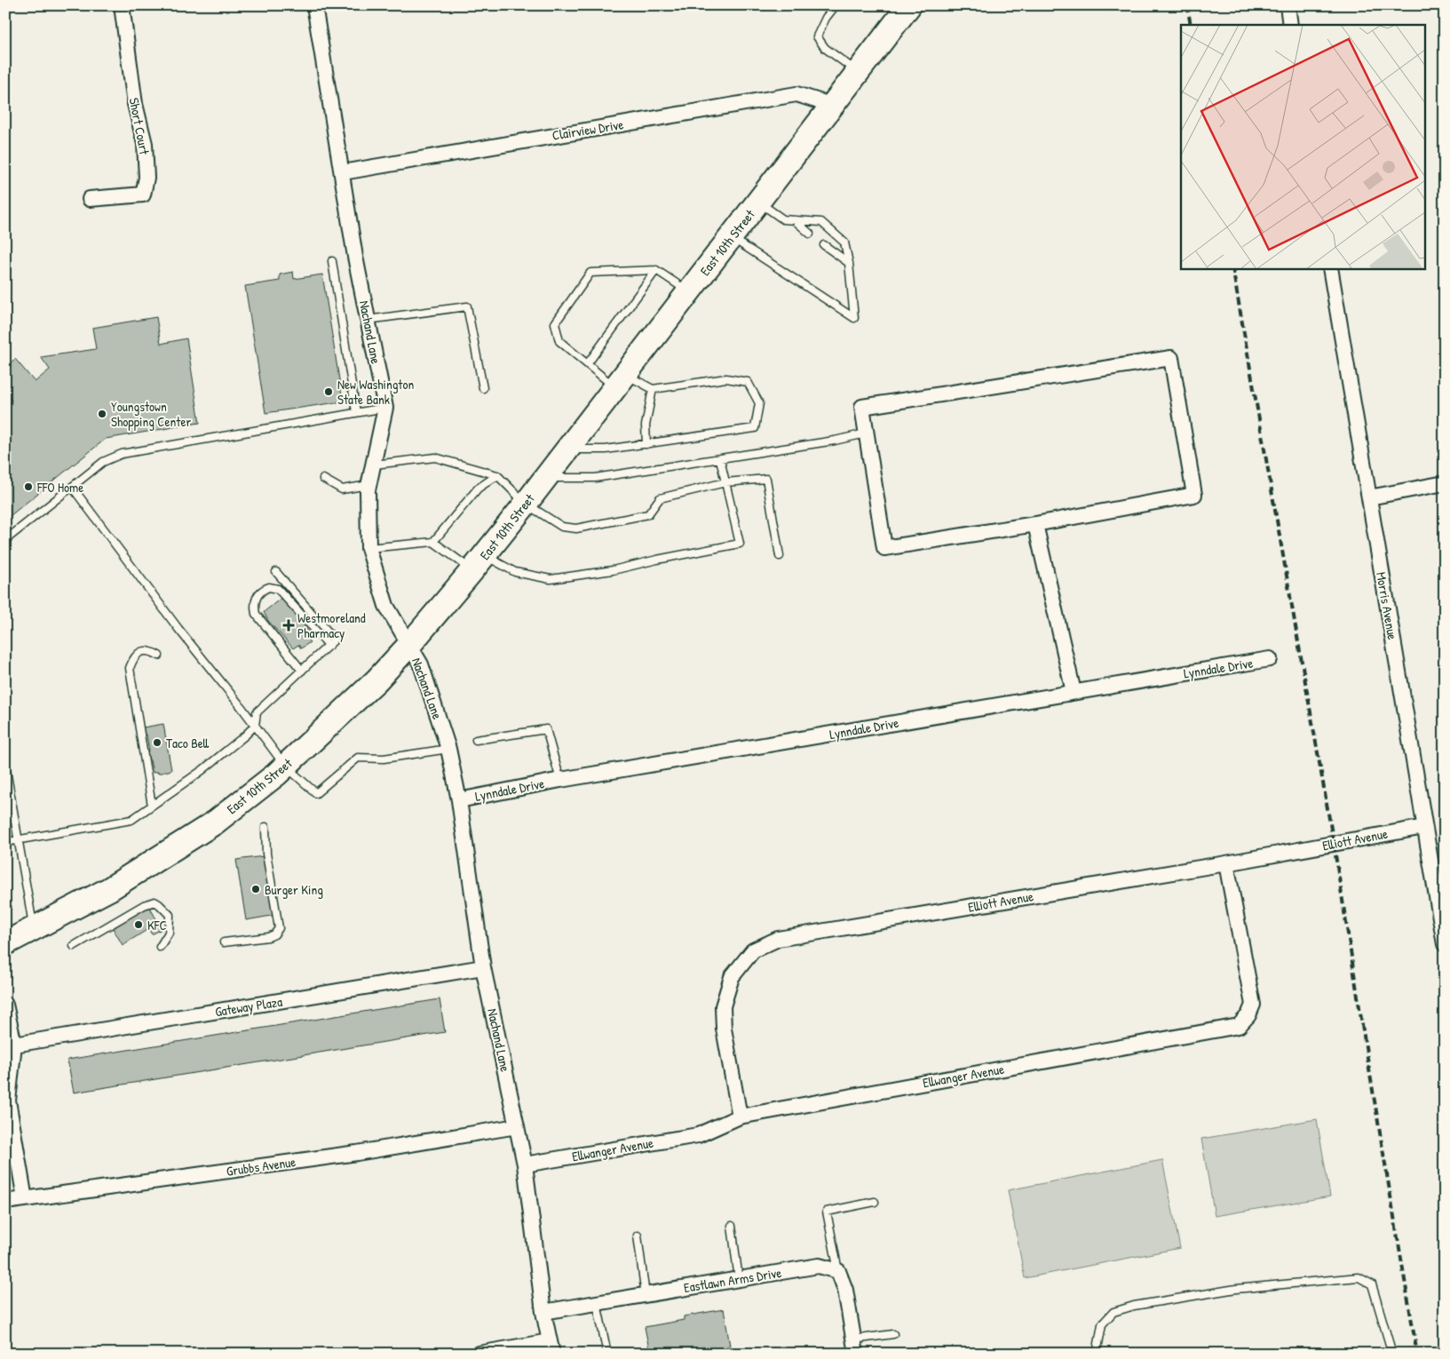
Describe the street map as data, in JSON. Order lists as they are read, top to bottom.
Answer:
{
  "streets": {
    "main road": ["East 10th Street"],
    "street": [
      "Short Court",
      "Clairview Drive",
      "Nachand Lane",
      "Morris Avenue",
      "Lynndale Drive",
      "Elliott Avenue",
      "Gateway Plaza",
      "Ellwanger Avenue",
      "Grubbs Avenue",
      "Eastlawn Arms Drive"
    ]
  },
  "crossings": [
    ["Clairview Drive", "East 10th Street"],
    ["Clairview Drive", "Nachand Lane"],
    ["East 10th Street", "Nachand Lane"],
    ["Nachand Lane", "Lynndale Drive"],
    ["Nachand Lane", "Gateway Plaza"],
    ["Nachand Lane", "Ellwanger Avenue"],
    ["Nachand Lane", "Grubbs Avenue"],
    ["Nachand Lane", "Eastlawn Arms Drive"],
    ["Morris Avenue", "Elliott Avenue"],
    ["Elliott Avenue", "Ellwanger Avenue"]
  ],
  "places": {
    "other": [
      "New Washington State Bank",
      "Youngstown Shopping Center",
      "FFO Home",
      "Taco Bell",
      "Burger King",
      "KFC"
    ],
    "health": ["Westmoreland Pharmacy"]
  }
}
